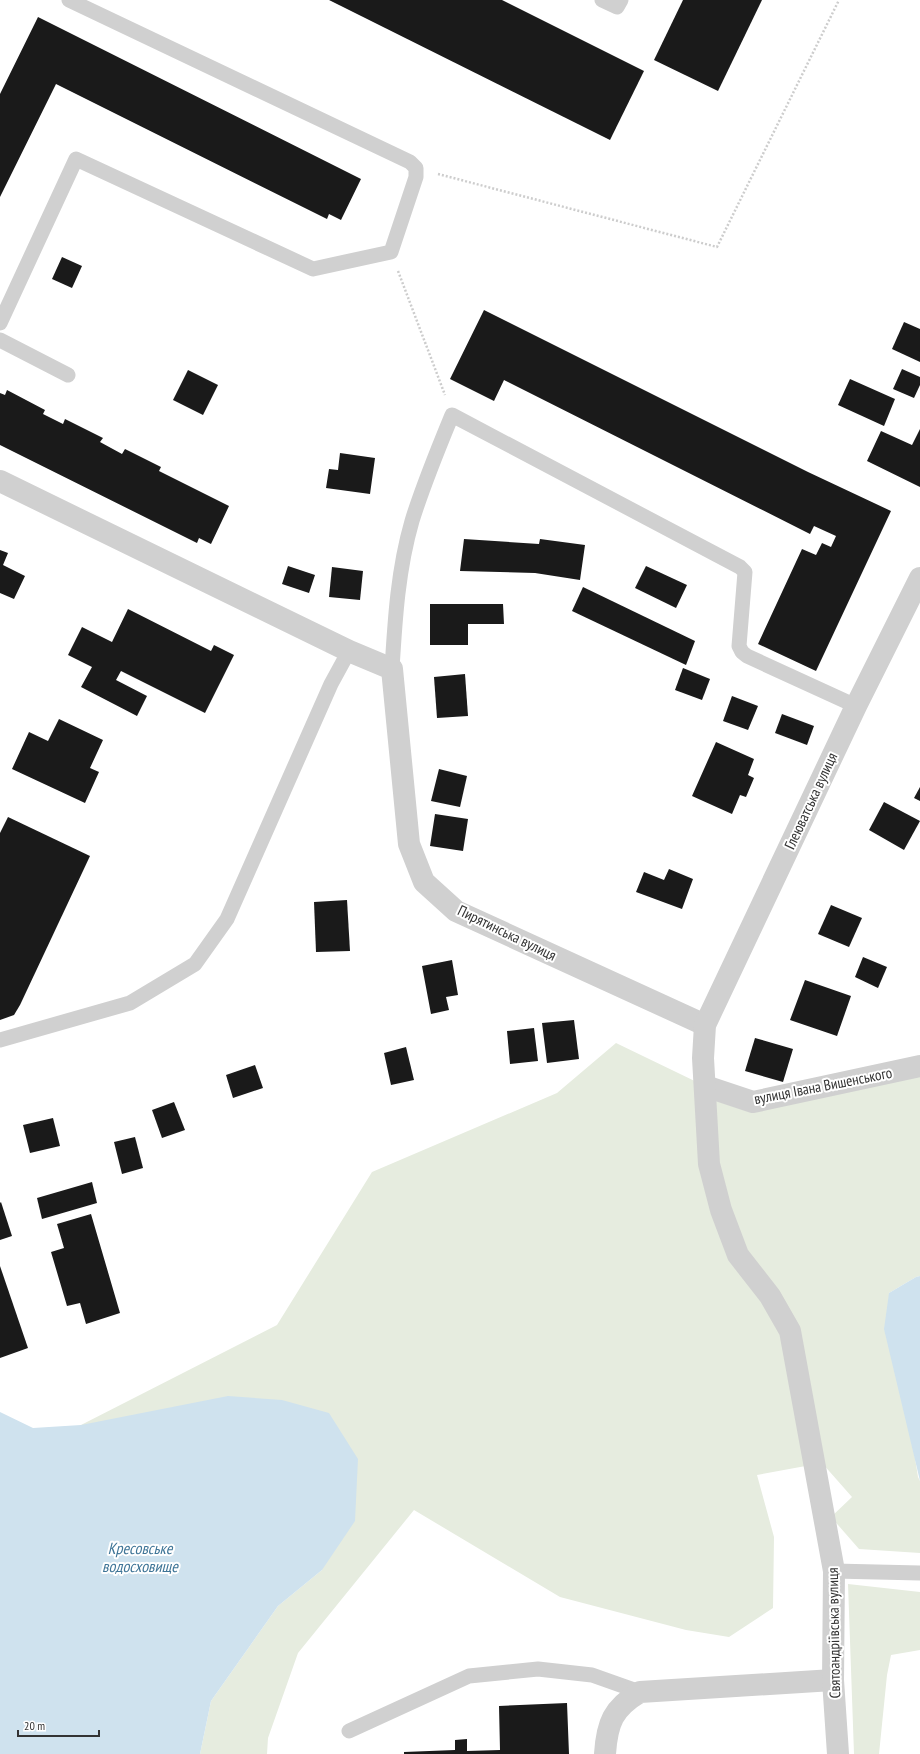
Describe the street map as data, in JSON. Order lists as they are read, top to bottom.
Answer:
{
  "streets": {
    "street": [
      "Глеюватська вулиця",
      "Пирятинська вулиця",
      "вулиця Івана Вишенського",
      "Святоандріївська вулиця"
    ]
  },
  "crossings": [
    ["Глеюватська вулиця", "Пирятинська вулиця"],
    ["Глеюватська вулиця", "Святоандріївська вулиця"],
    ["Пирятинська вулиця", "Святоандріївська вулиця"],
    ["вулиця Івана Вишенського", "Святоандріївська вулиця"]
  ],
  "water": ["Кресовське водосховище"],
  "scale_bar": "20 m"
}
